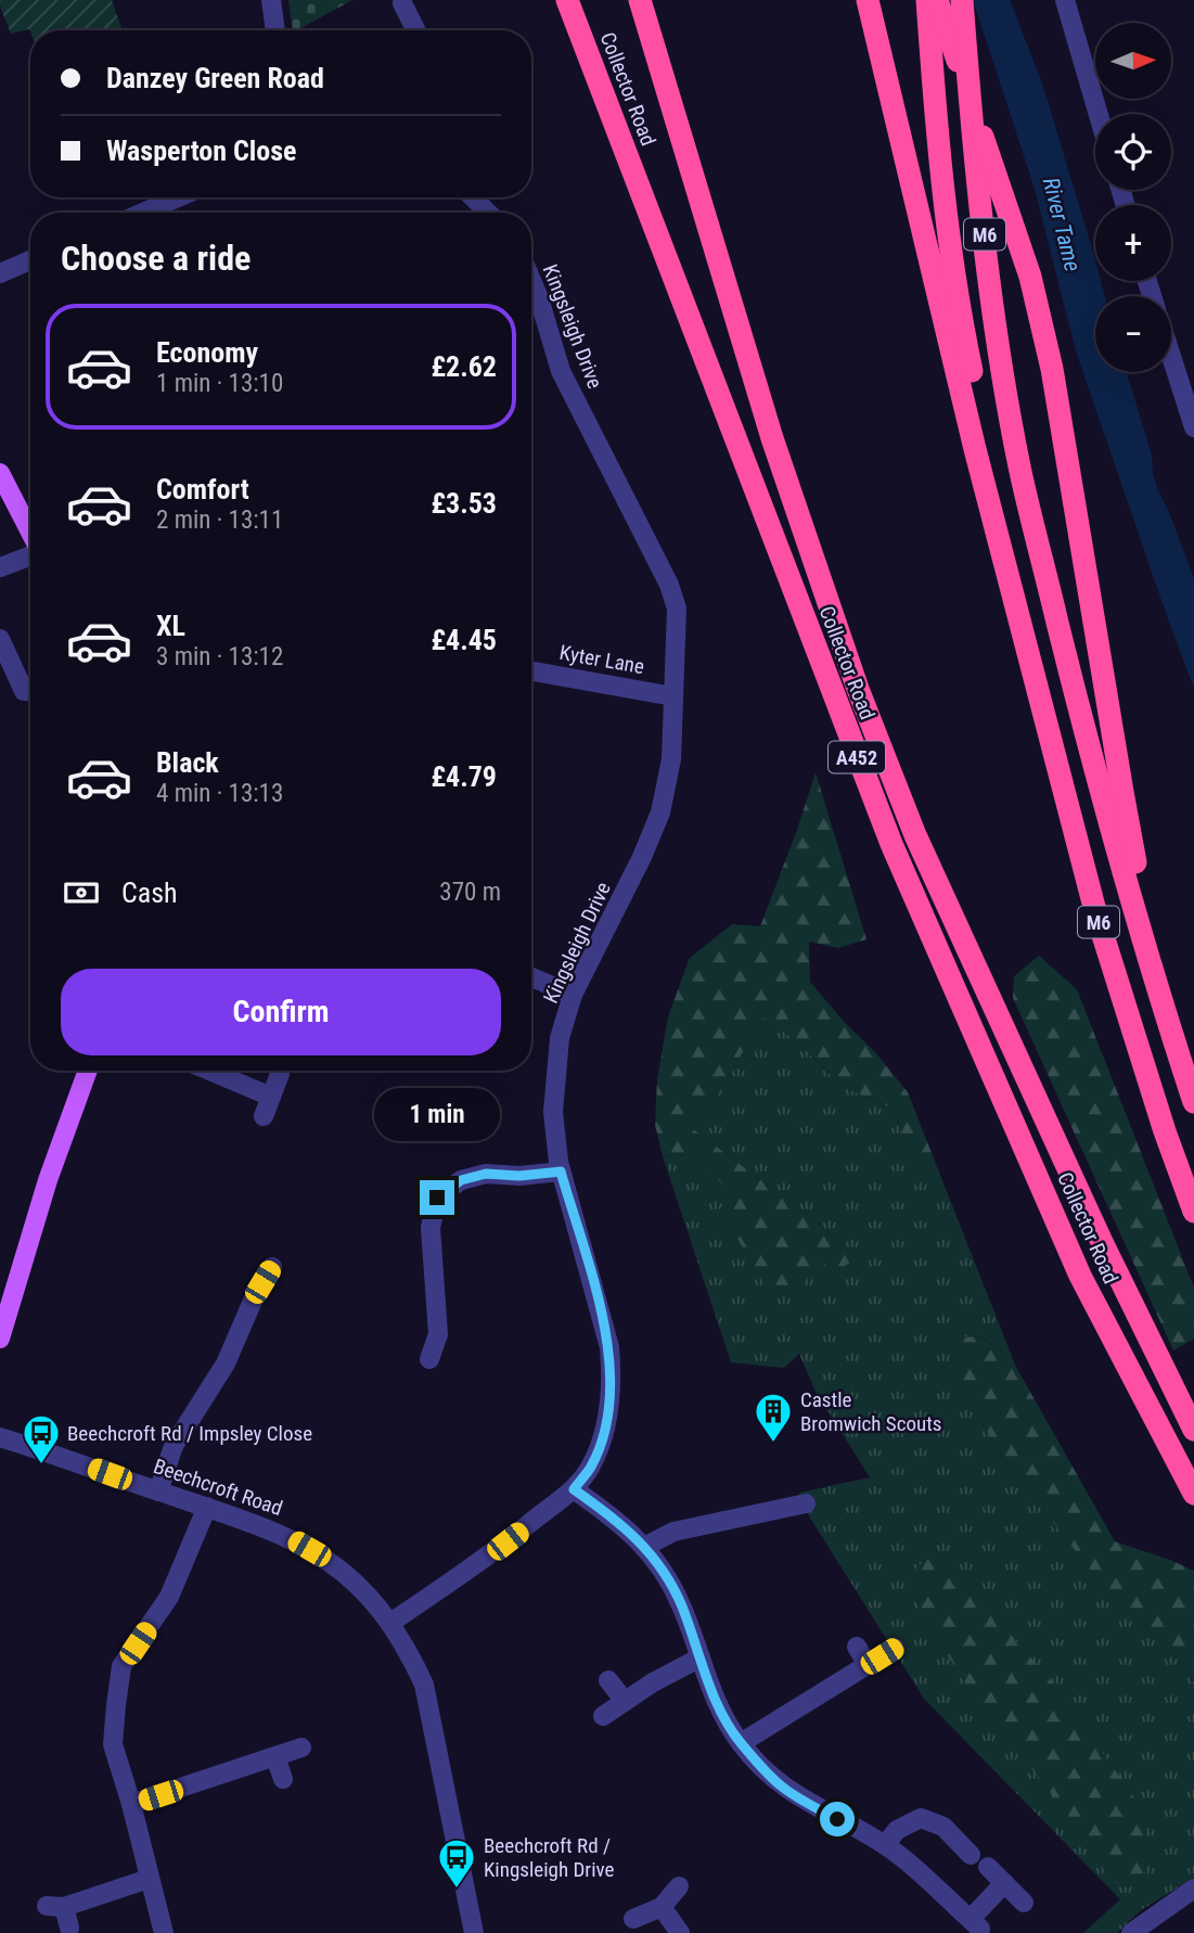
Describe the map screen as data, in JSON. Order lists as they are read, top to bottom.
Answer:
{
  "streets": {
    "highway": ["Collector Road", "M6", "A452"],
    "street": ["Kingsleigh Drive", "Kyter Lane", "Beechcroft Road"]
  },
  "crossings": [
    ["Kingsleigh Drive", "Kyter Lane"],
    ["Kingsleigh Drive", "Beechcroft Road"]
  ],
  "water": ["River Tame"],
  "places": {
    "building": ["Castle Bromwich Scouts"],
    "bus stop": ["Beechcroft Rd / Impsley Close", "Beechcroft Rd / Kingsleigh Drive"]
  },
  "north": "right",
  "page": {
    "map_buttons": ["+", "−"],
    "banner": ["Danzey Green Road", "Wasperton Close"],
    "heading": "Choose a ride",
    "list": [
      {
        "name": "Economy",
        "note": "1 min · 13:10",
        "value": "£2.62"
      },
      {
        "name": "Comfort",
        "note": "2 min · 13:11",
        "value": "£3.53"
      },
      {
        "name": "XL",
        "note": "3 min · 13:12",
        "value": "£4.45"
      },
      {
        "name": "Black",
        "note": "4 min · 13:13",
        "value": "£4.79"
      }
    ],
    "pay": ["Cash", "370 m"],
    "buttons": "Confirm",
    "bubble": "1 min"
  }
}
